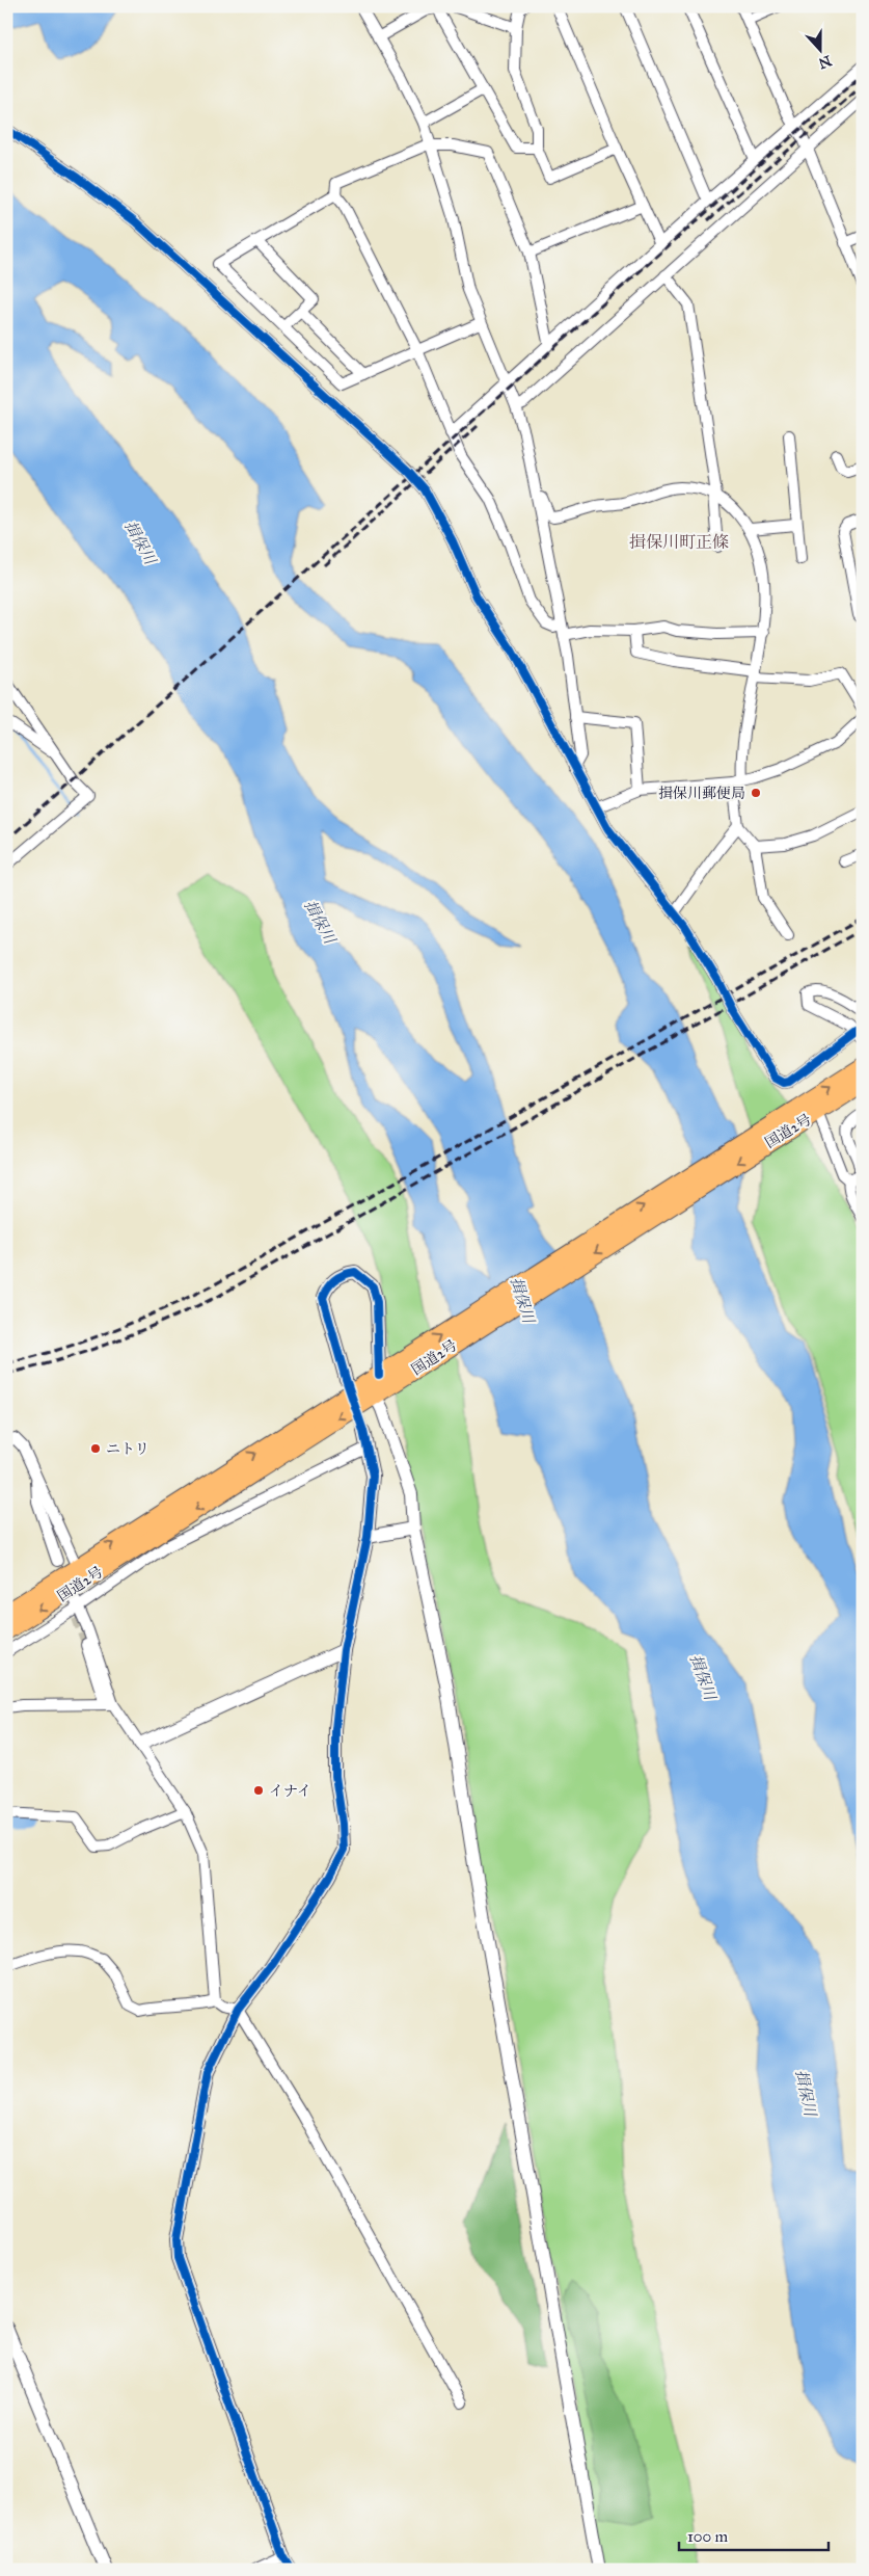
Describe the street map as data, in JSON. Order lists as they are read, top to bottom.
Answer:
{
  "streets": {
    "highway": ["国道2号"]
  },
  "districts": ["揖保川町正條"],
  "water": ["揖保川"],
  "places": ["揖保川郵便局", "ニトリ", "イナイ"],
  "scale_bar": "100 m",
  "north": "bottom"
}
